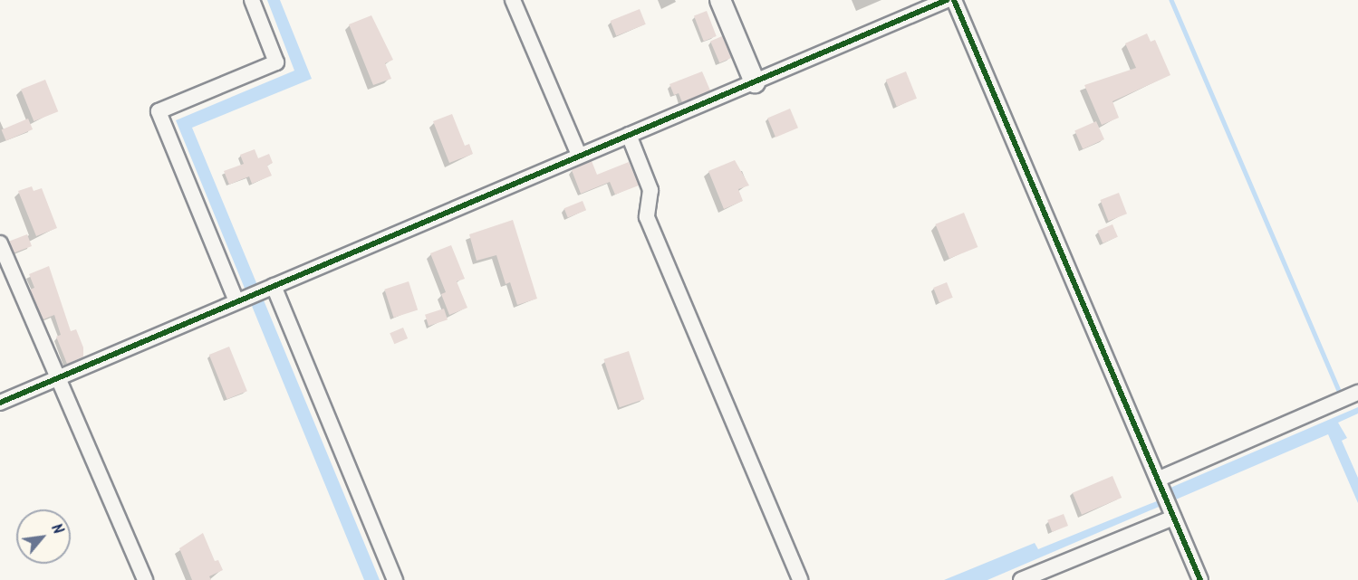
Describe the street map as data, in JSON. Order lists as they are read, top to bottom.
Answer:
{
  "north": "top right"
}
